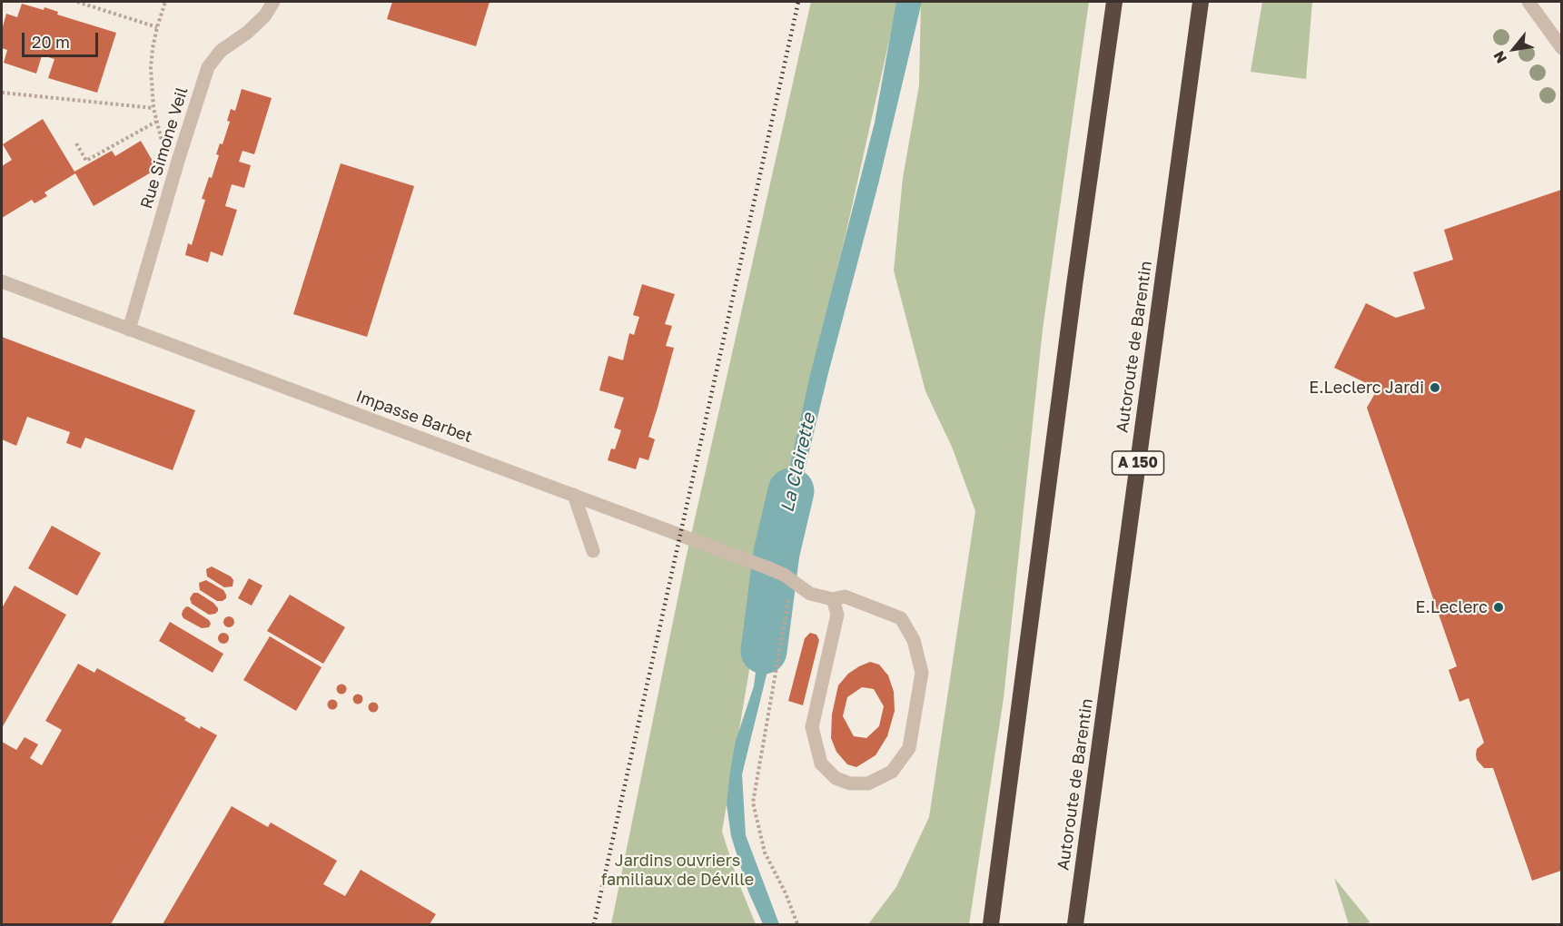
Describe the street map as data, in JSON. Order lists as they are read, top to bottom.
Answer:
{
  "streets": {
    "highway": ["Autoroute de Barentin", "A 150"],
    "street": ["Rue Simone Veil", "Impasse Barbet"]
  },
  "crossings": [
    ["Rue Simone Veil", "Impasse Barbet"]
  ],
  "water": ["La Clairette"],
  "parks": ["Jardins ouvriers familiaux de Déville"],
  "places": ["E.Leclerc Jardi", "E.Leclerc"],
  "scale_bar": "20 m",
  "north": "bottom left"
}
